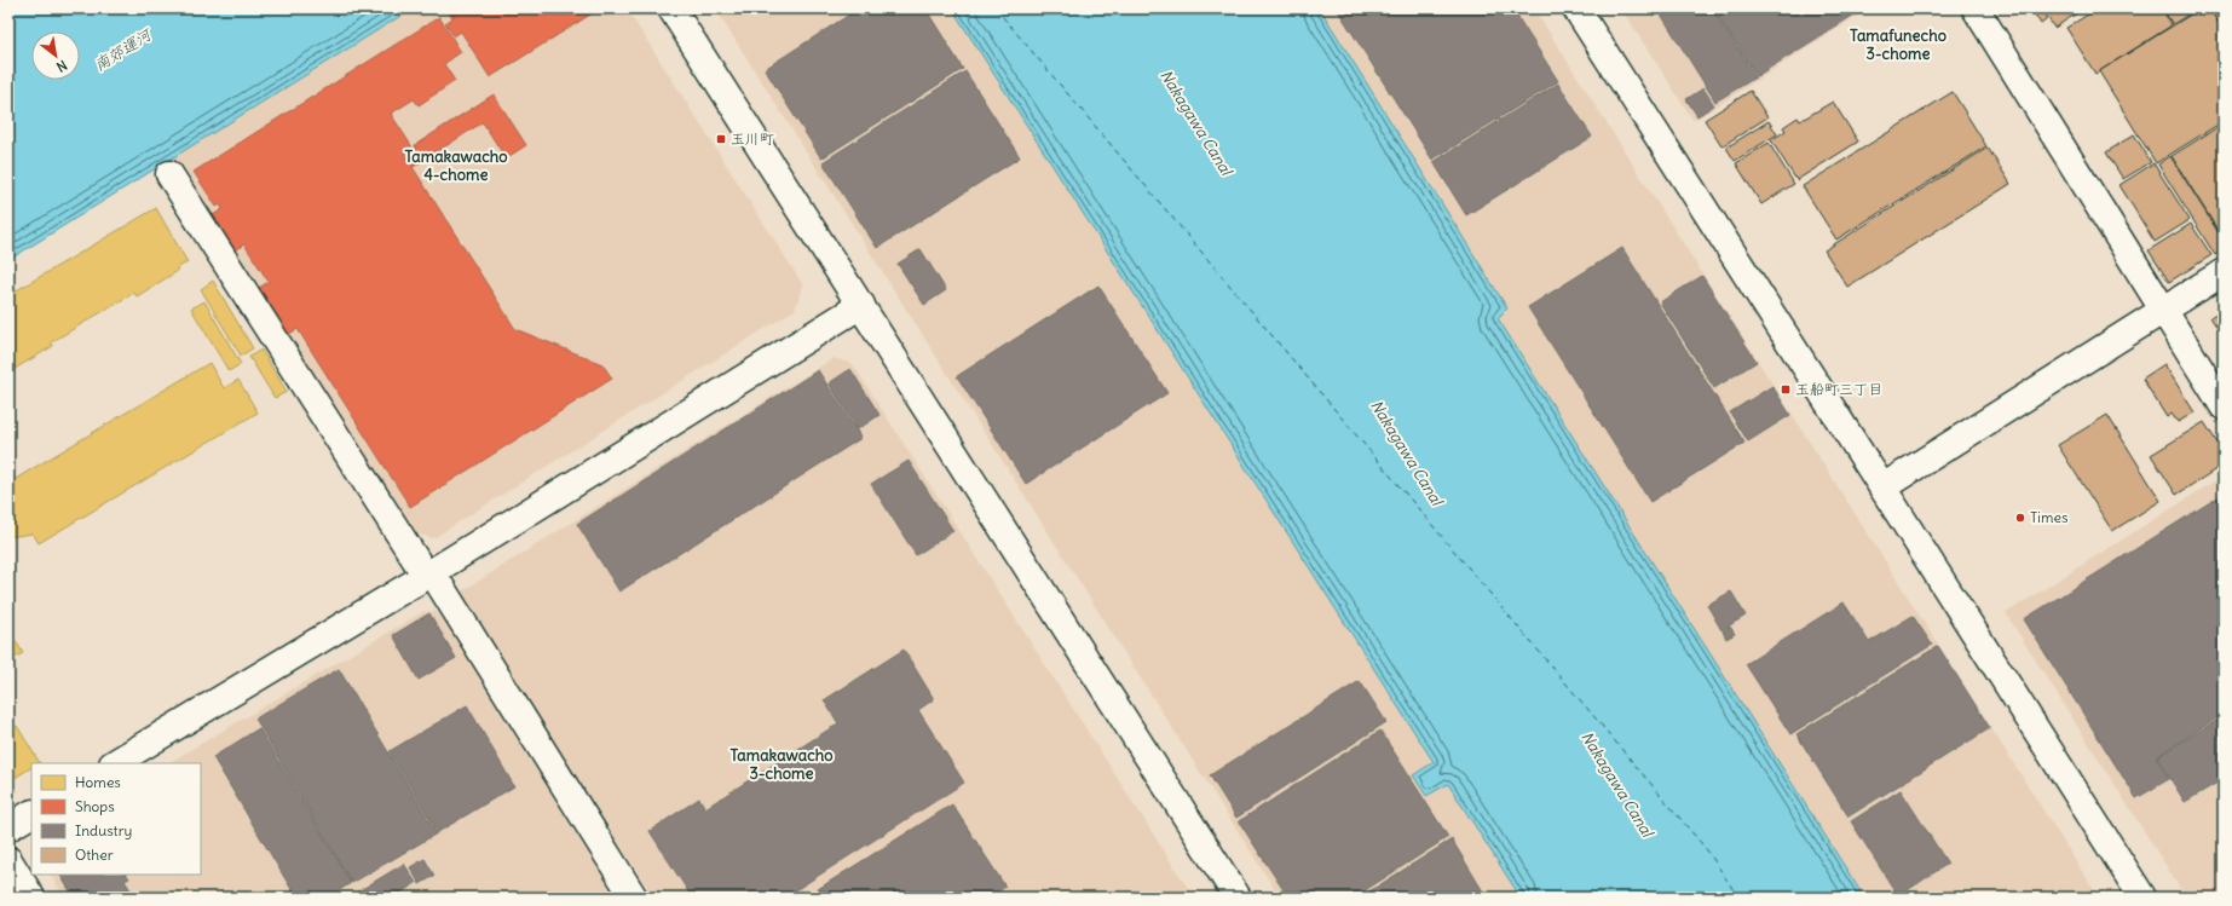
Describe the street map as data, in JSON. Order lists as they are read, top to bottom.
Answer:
{
  "districts": ["Tamafunecho 3-chome", "Tamakawacho 4-chome", "Tamakawacho 3-chome"],
  "water": ["南郊運河", "Nakagawa Canal"],
  "places": {
    "transit": ["玉川町", "玉船町三丁目"],
    "other": ["Times"]
  },
  "legend": [
    "Homes",
    "Shops",
    "Industry",
    "Other"
  ],
  "north": "bottom right"
}
